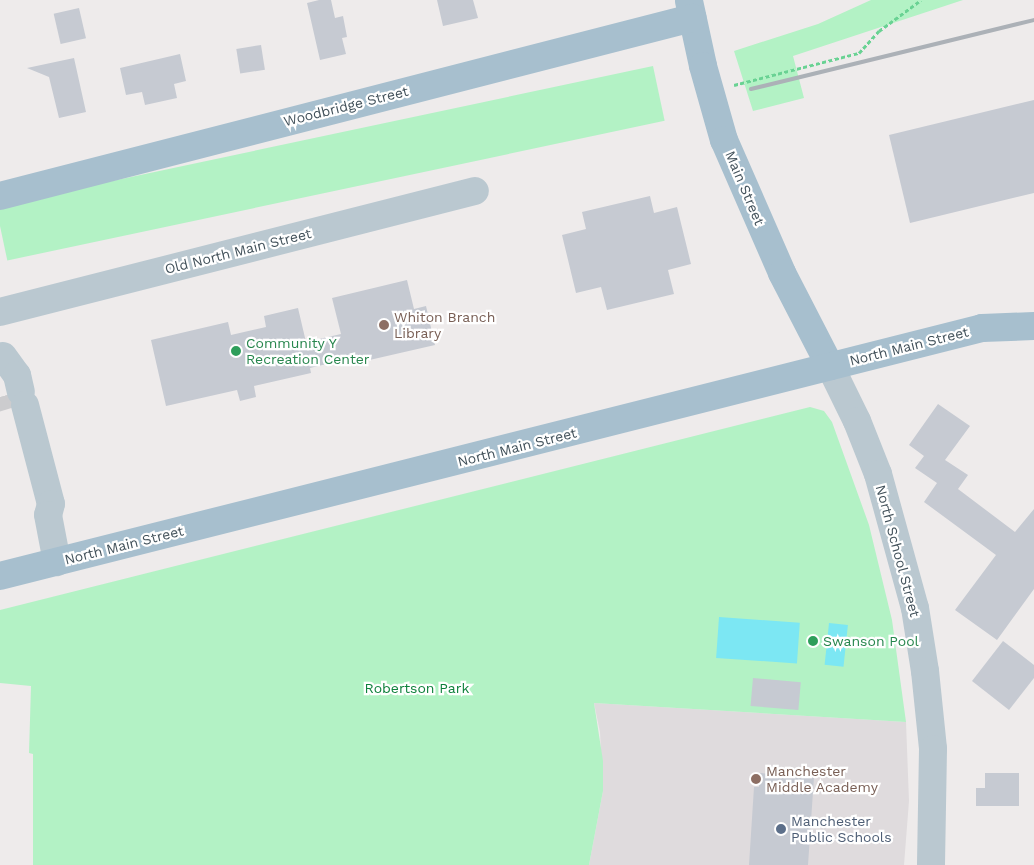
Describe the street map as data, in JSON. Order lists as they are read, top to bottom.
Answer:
{
  "streets": {
    "main road": ["Woodbridge Street", "Main Street", "North Main Street"],
    "street": ["Old North Main Street", "North School Street"]
  },
  "crossings": [
    ["Woodbridge Street", "Main Street"],
    ["Main Street", "North Main Street"],
    ["Main Street", "North School Street"],
    ["North Main Street", "North School Street"]
  ],
  "parks": ["Robertson Park"],
  "places": [
    "Whiton Branch Library",
    "Community Y Recreation Center",
    "Swanson Pool",
    "Manchester Middle Academy",
    "Manchester Public Schools"
  ]
}
